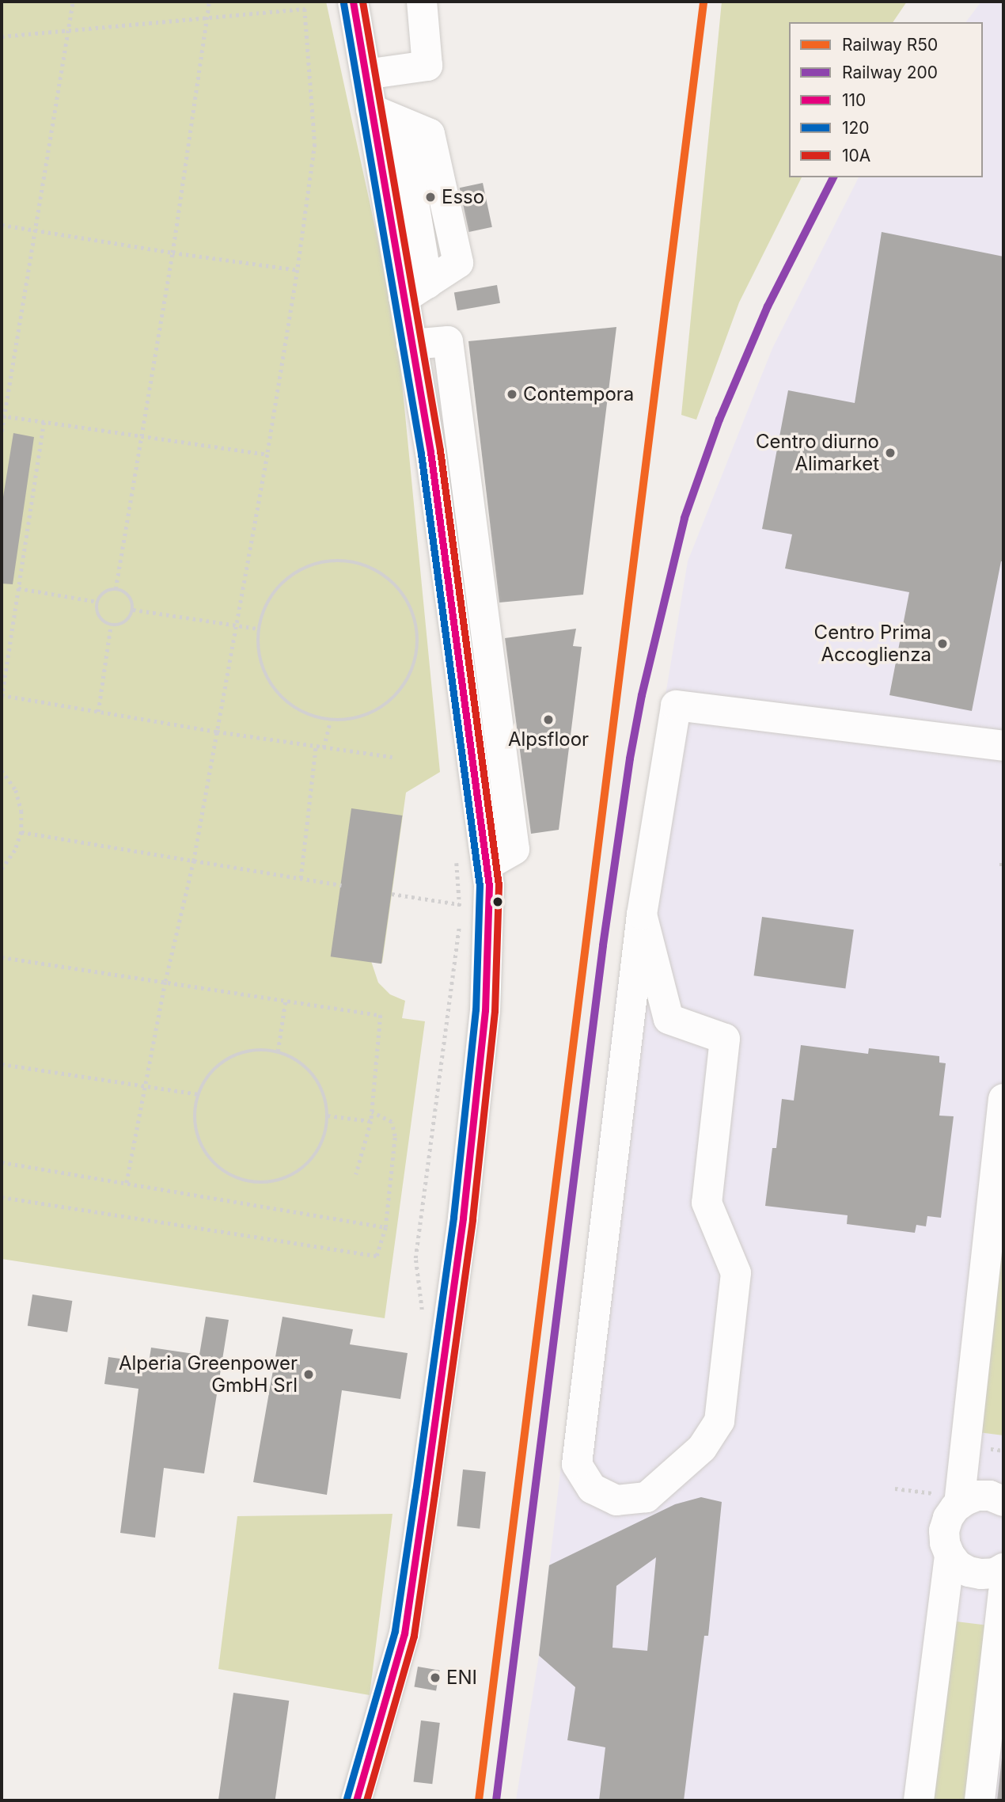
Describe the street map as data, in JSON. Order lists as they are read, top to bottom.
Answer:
{
  "places": [
    "Esso",
    "Contempora",
    "Centro diurno Alimarket",
    "Centro Prima Accoglienza",
    "Alpsfloor",
    "Alperia Greenpower GmbH Srl",
    "ENI"
  ],
  "lines": [
    "rail line R50",
    "transit line 110",
    "transit line 10A",
    "transit line 120",
    "rail line 200"
  ],
  "legend": [
    "Railway R50",
    "Railway 200",
    "110",
    "120",
    "10A"
  ]
}
